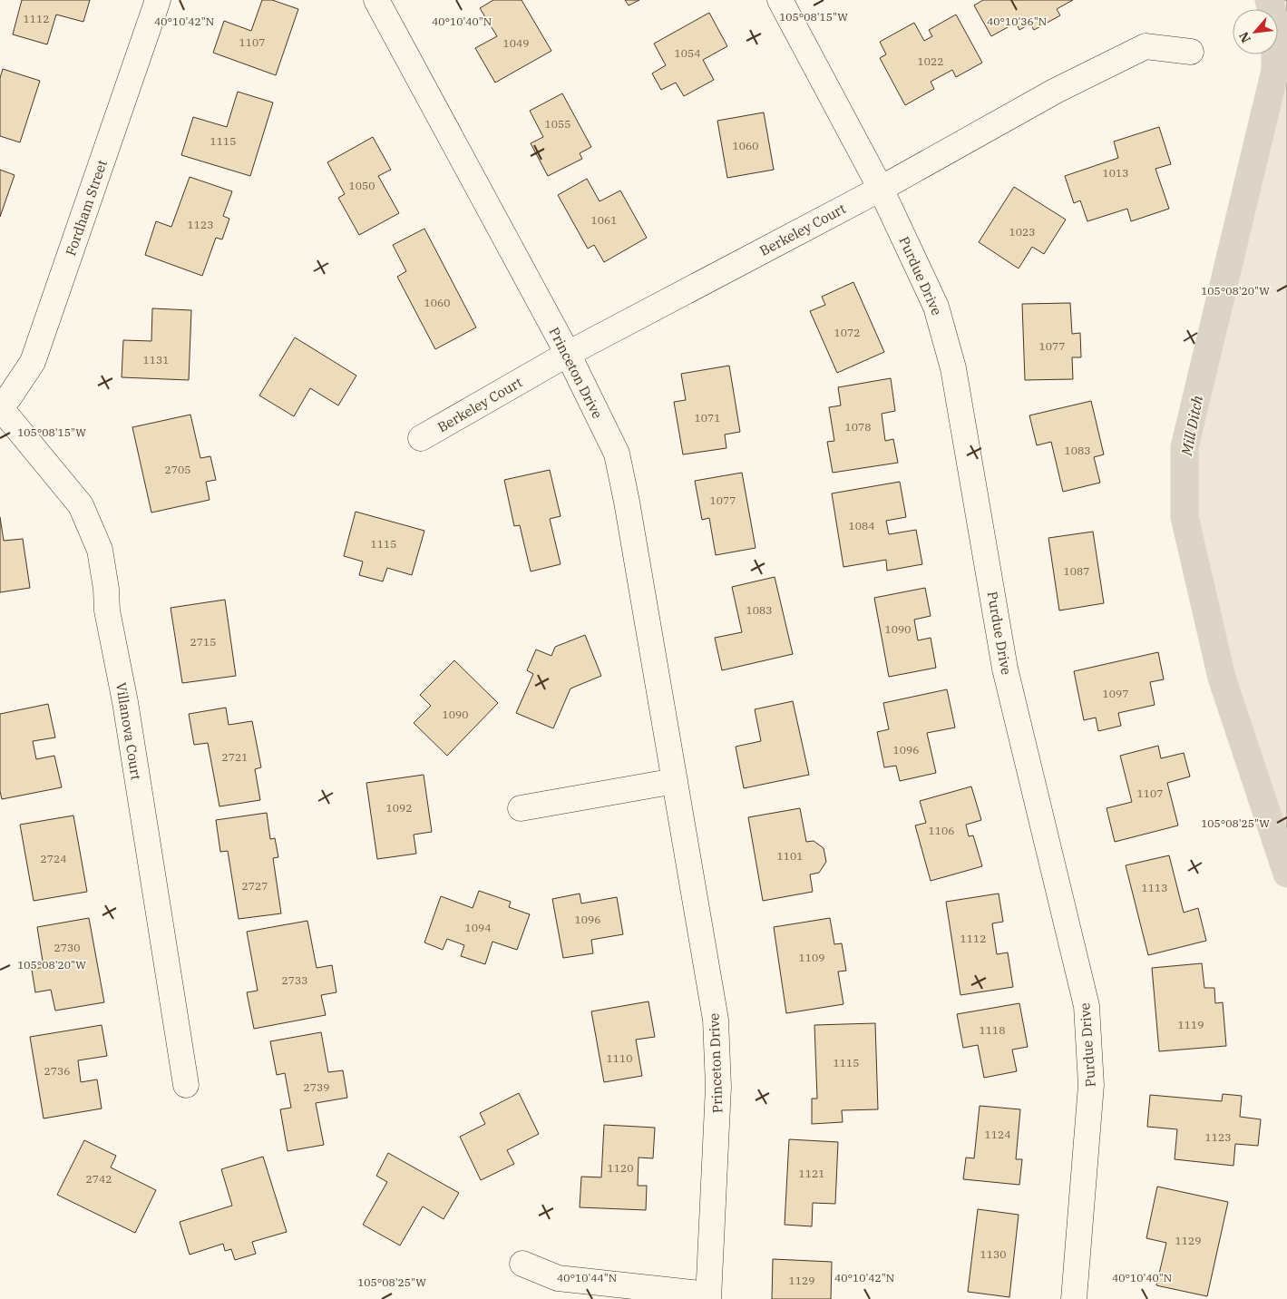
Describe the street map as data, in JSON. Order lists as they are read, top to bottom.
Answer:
{
  "streets": {
    "street": [
      "Fordham Street",
      "Berkeley Court",
      "Purdue Drive",
      "Princeton Drive",
      "Villanova Court"
    ]
  },
  "crossings": [
    ["Fordham Street", "Villanova Court"],
    ["Berkeley Court", "Purdue Drive"],
    ["Berkeley Court", "Princeton Drive"]
  ],
  "water": ["Mill Ditch"],
  "house_numbers": [
    "1112",
    "1107",
    "1049",
    "1054",
    "1022",
    "1055",
    "1115",
    "1060",
    "1013",
    "1050",
    "1061",
    "1123",
    "1023",
    "1060",
    "1072",
    "1077",
    "1131",
    "1071",
    "1078",
    "1083",
    "2705",
    "1077",
    "1084",
    "1115",
    "1087",
    "1083",
    "1090",
    "2715",
    "1097",
    "1090",
    "1096",
    "2721",
    "1107",
    "1092",
    "1106",
    "1101",
    "2724",
    "2727",
    "1113",
    "1096",
    "1094",
    "1112",
    "2730",
    "1109",
    "2733",
    "1119",
    "1118",
    "1110",
    "1115",
    "2736",
    "2739",
    "1124",
    "1123",
    "1120",
    "1121",
    "2742",
    "1129",
    "1130",
    "1129"
  ],
  "north": "bottom left",
  "coordinates": [
    "105°08'15\"W",
    "40°10'42\"N",
    "40°10'40\"N",
    "40°10'36\"N",
    "105°08'20\"W",
    "105°08'25\"W",
    "40°10'44\"N"
  ]
}
